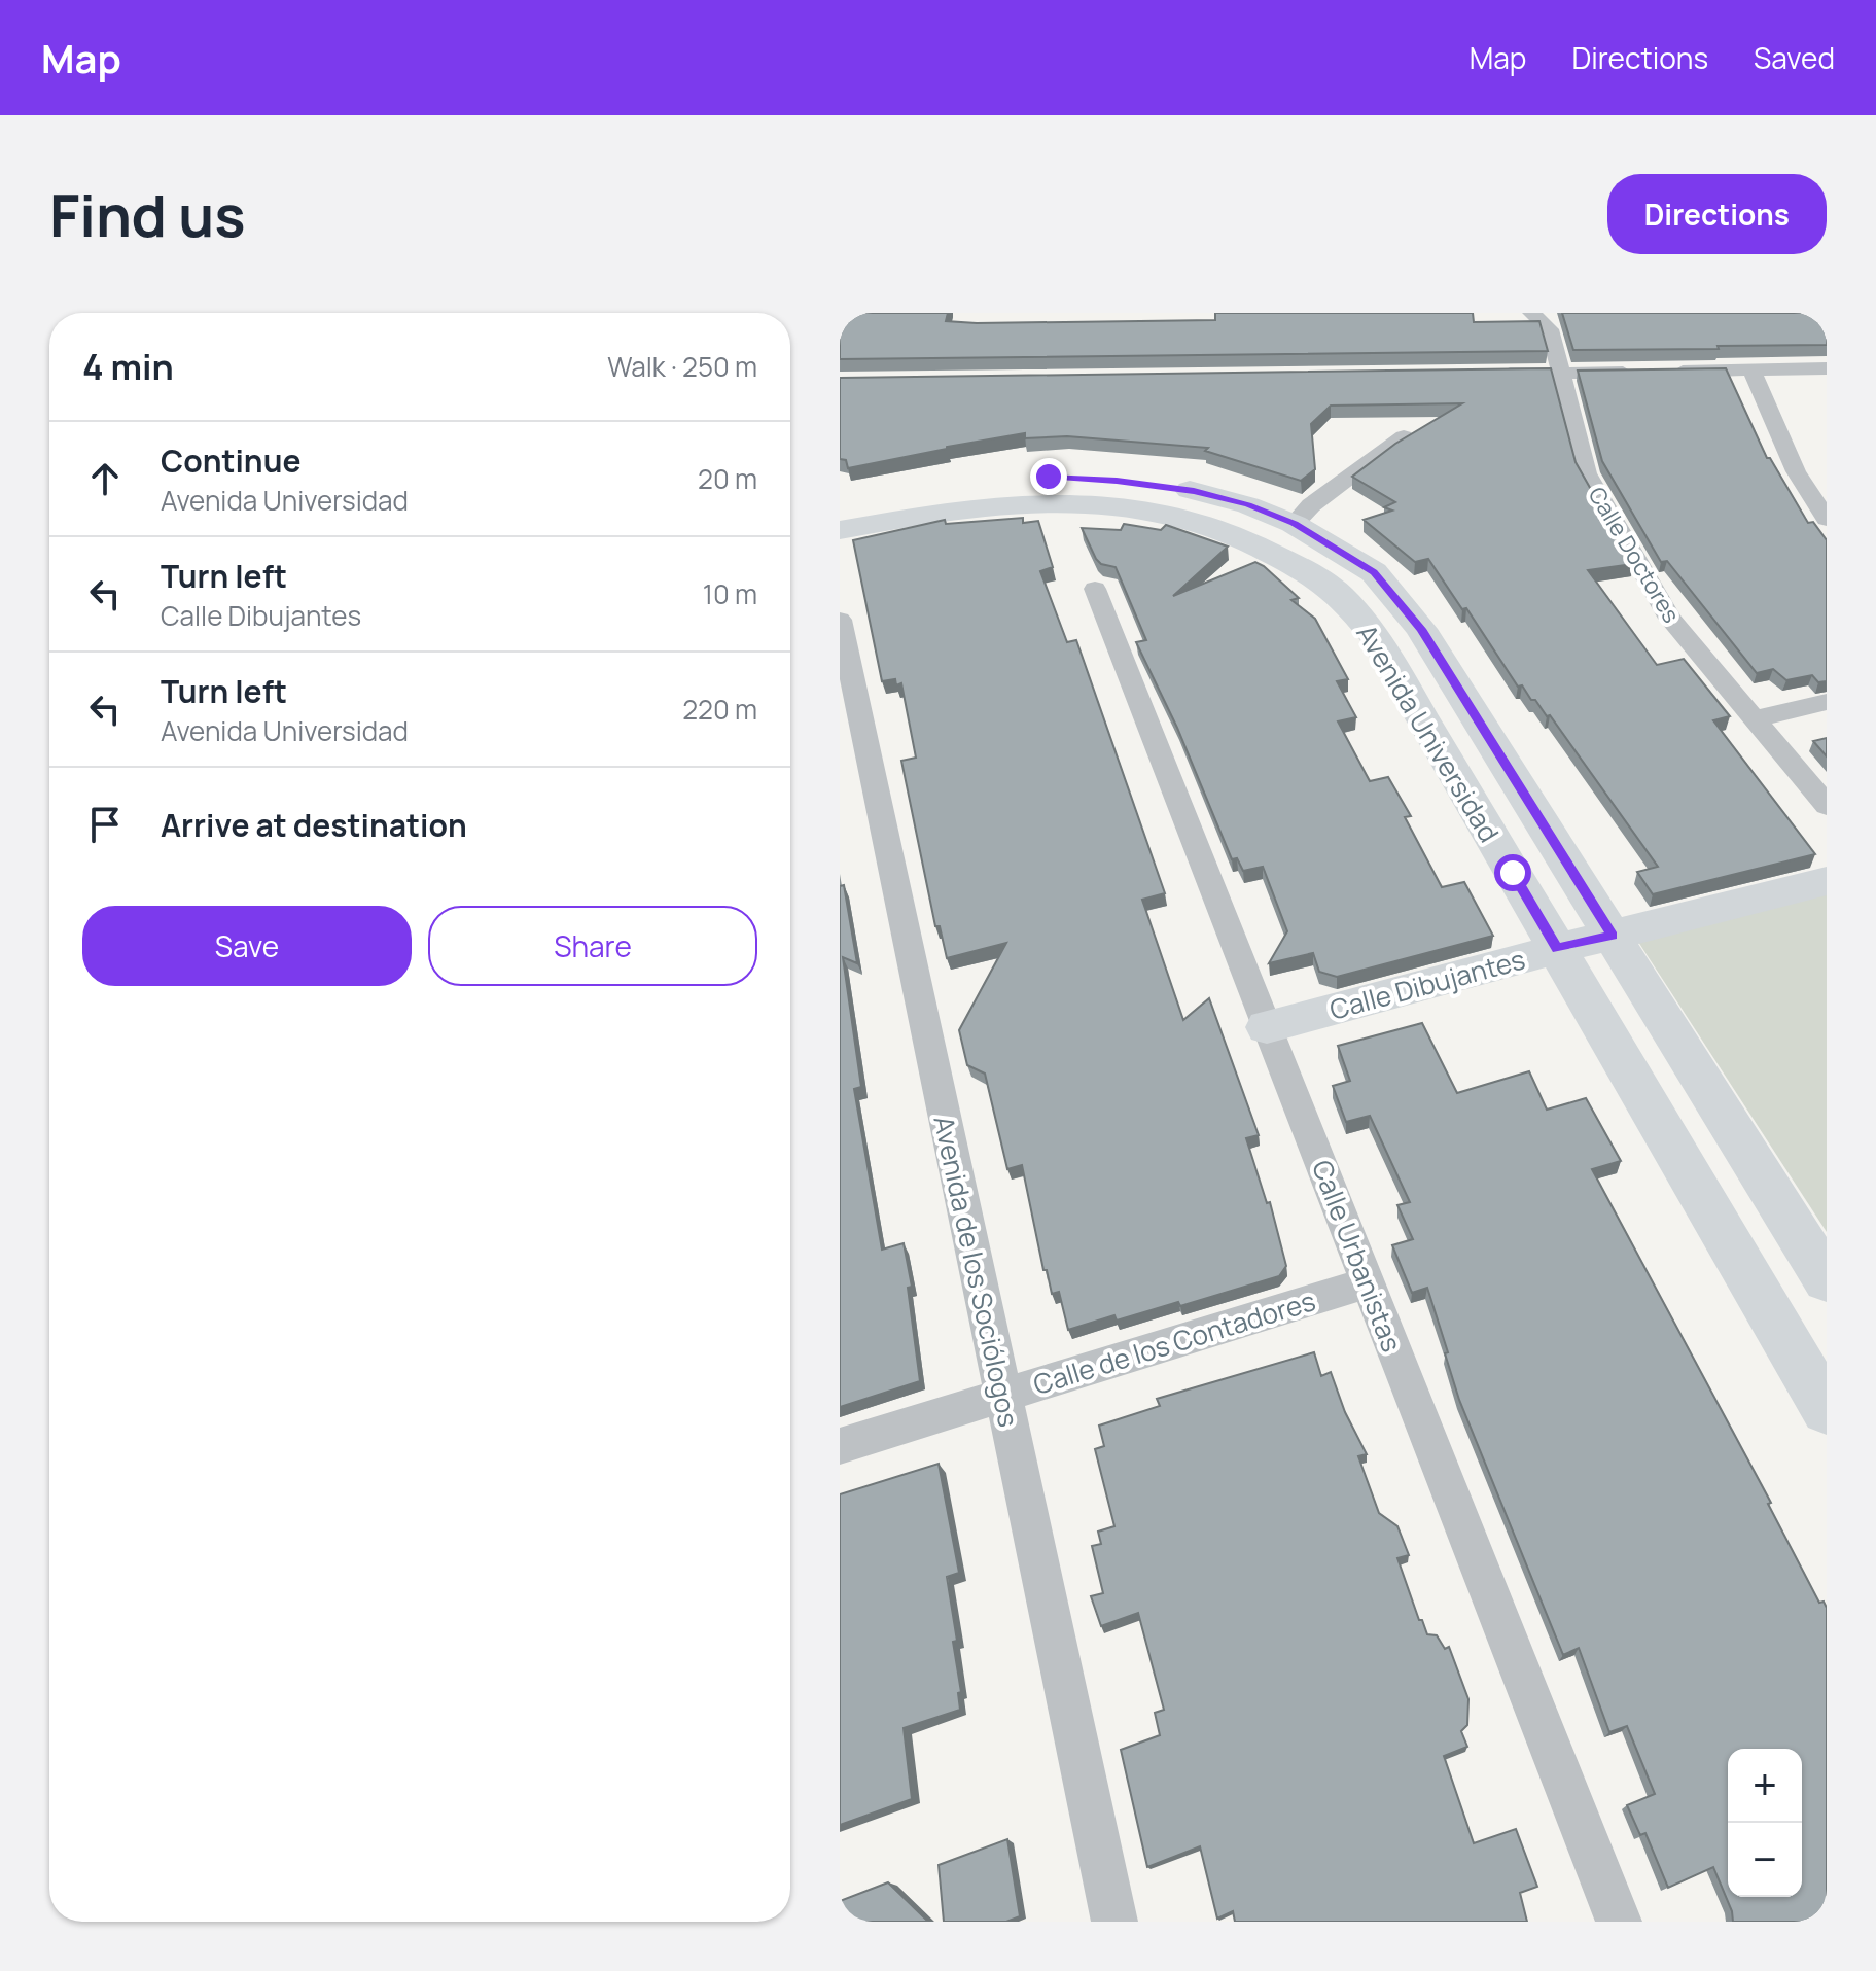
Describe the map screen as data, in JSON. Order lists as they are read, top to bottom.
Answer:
{
  "streets": {
    "street": [
      "Calle Doctores",
      "Avenida Universidad",
      "Calle Dibujantes",
      "Calle Urbanistas",
      "Avenida de los Sociólogos",
      "Calle de los Contadores"
    ]
  },
  "crossings": [
    ["Avenida Universidad", "Calle Dibujantes"],
    ["Calle Dibujantes", "Calle Urbanistas"],
    ["Calle Urbanistas", "Calle de los Contadores"],
    ["Avenida de los Sociólogos", "Calle de los Contadores"]
  ],
  "page": {
    "header": "Map",
    "nav": ["Map", "Directions", "Saved"],
    "buttons": [
      "Directions",
      ["Save", "Share"]
    ],
    "title": "Find us",
    "heading": ["4 min", "Walk · 250 m"],
    "list": [
      ["Continue", "Avenida Universidad", "20 m"],
      ["Turn left", "Calle Dibujantes", "10 m"],
      ["Turn left", "Avenida Universidad", "220 m"],
      "Arrive at destination"
    ],
    "map_buttons": ["+", "−"]
  }
}
